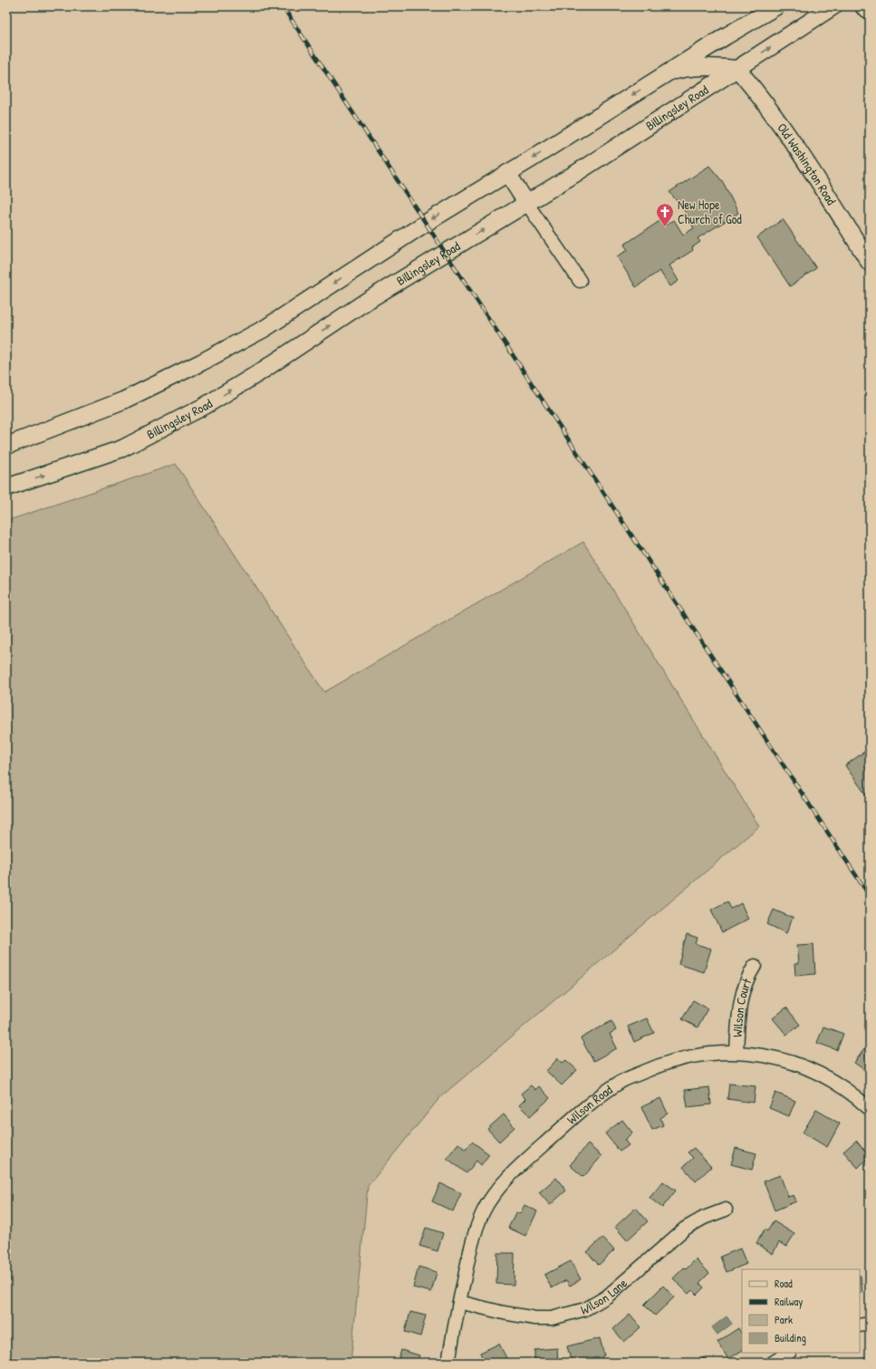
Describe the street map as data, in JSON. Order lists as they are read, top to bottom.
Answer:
{
  "streets": {
    "main road": ["Billingsley Road", "Old Washington Road"],
    "street": ["Wilson Court", "Wilson Road", "Wilson Lane"]
  },
  "crossings": [
    ["Billingsley Road", "Old Washington Road"],
    ["Wilson Court", "Wilson Road"],
    ["Wilson Road", "Wilson Lane"]
  ],
  "places": {
    "church": ["New Hope Church of God"]
  },
  "legend": [
    "Road",
    "Railway",
    "Park",
    "Building"
  ]
}
